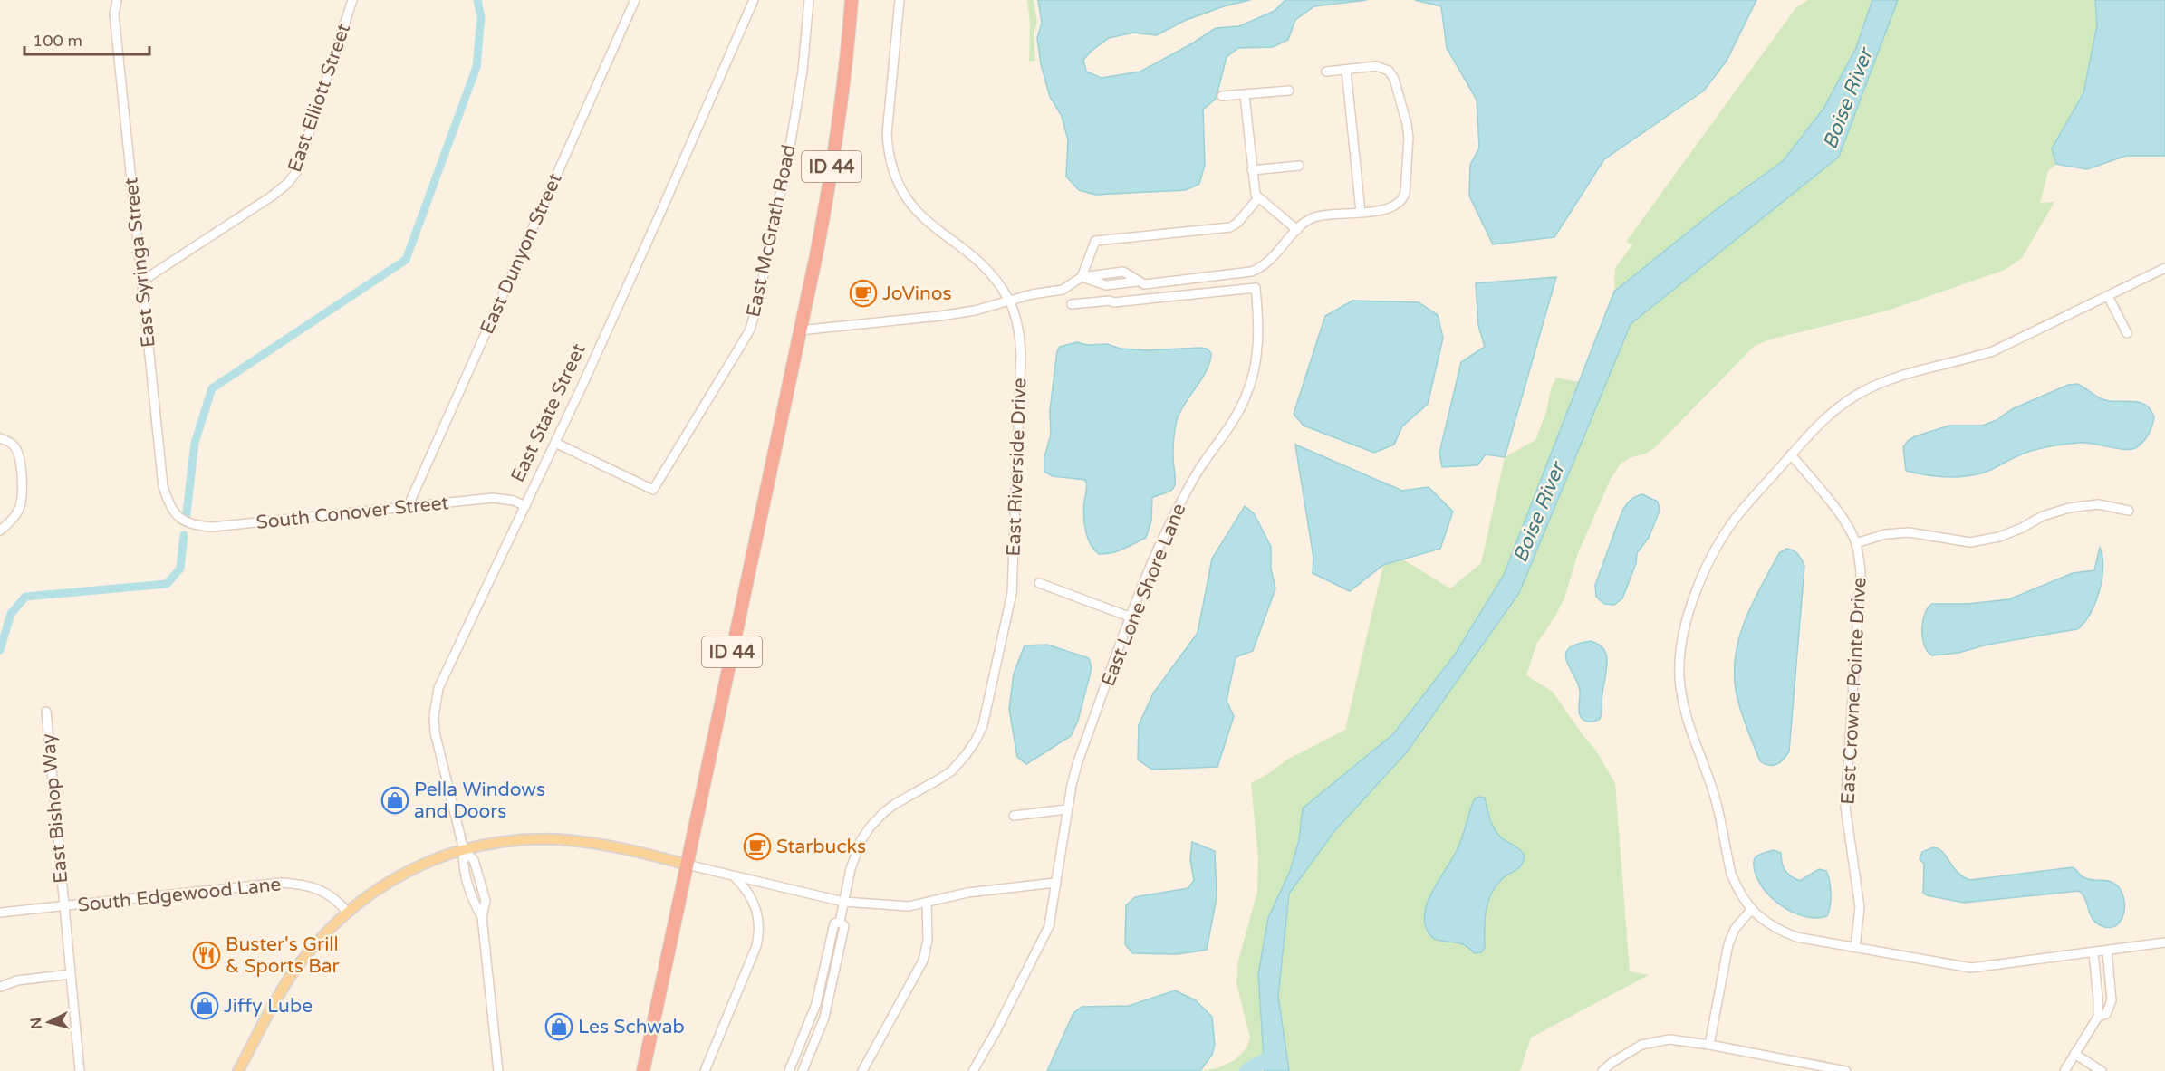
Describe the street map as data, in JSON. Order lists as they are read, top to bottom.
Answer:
{
  "streets": {
    "highway": ["ID 44"],
    "street": [
      "East Elliott Street",
      "East McGrath Road",
      "East Dunyon Street",
      "East Syringa Street",
      "East State Street",
      "East Riverside Drive",
      "South Conover Street",
      "East Lone Shore Lane",
      "East Crowne Pointe Drive",
      "East Bishop Way",
      "South Edgewood Lane"
    ]
  },
  "crossings": [
    ["East Elliott Street", "East Syringa Street"],
    ["East McGrath Road", "East State Street"],
    ["East Dunyon Street", "South Conover Street"],
    ["East Syringa Street", "South Conover Street"],
    ["East State Street", "South Conover Street"],
    ["East Bishop Way", "South Edgewood Lane"]
  ],
  "water": ["Boise River"],
  "places": {
    "cafe": ["JoVinos", "Starbucks"],
    "shop": ["Pella Windows and Doors", "Jiffy Lube", "Les Schwab"],
    "restaurant": ["Buster's Grill & Sports Bar"]
  },
  "scale_bar": "100 m",
  "north": "left"
}
